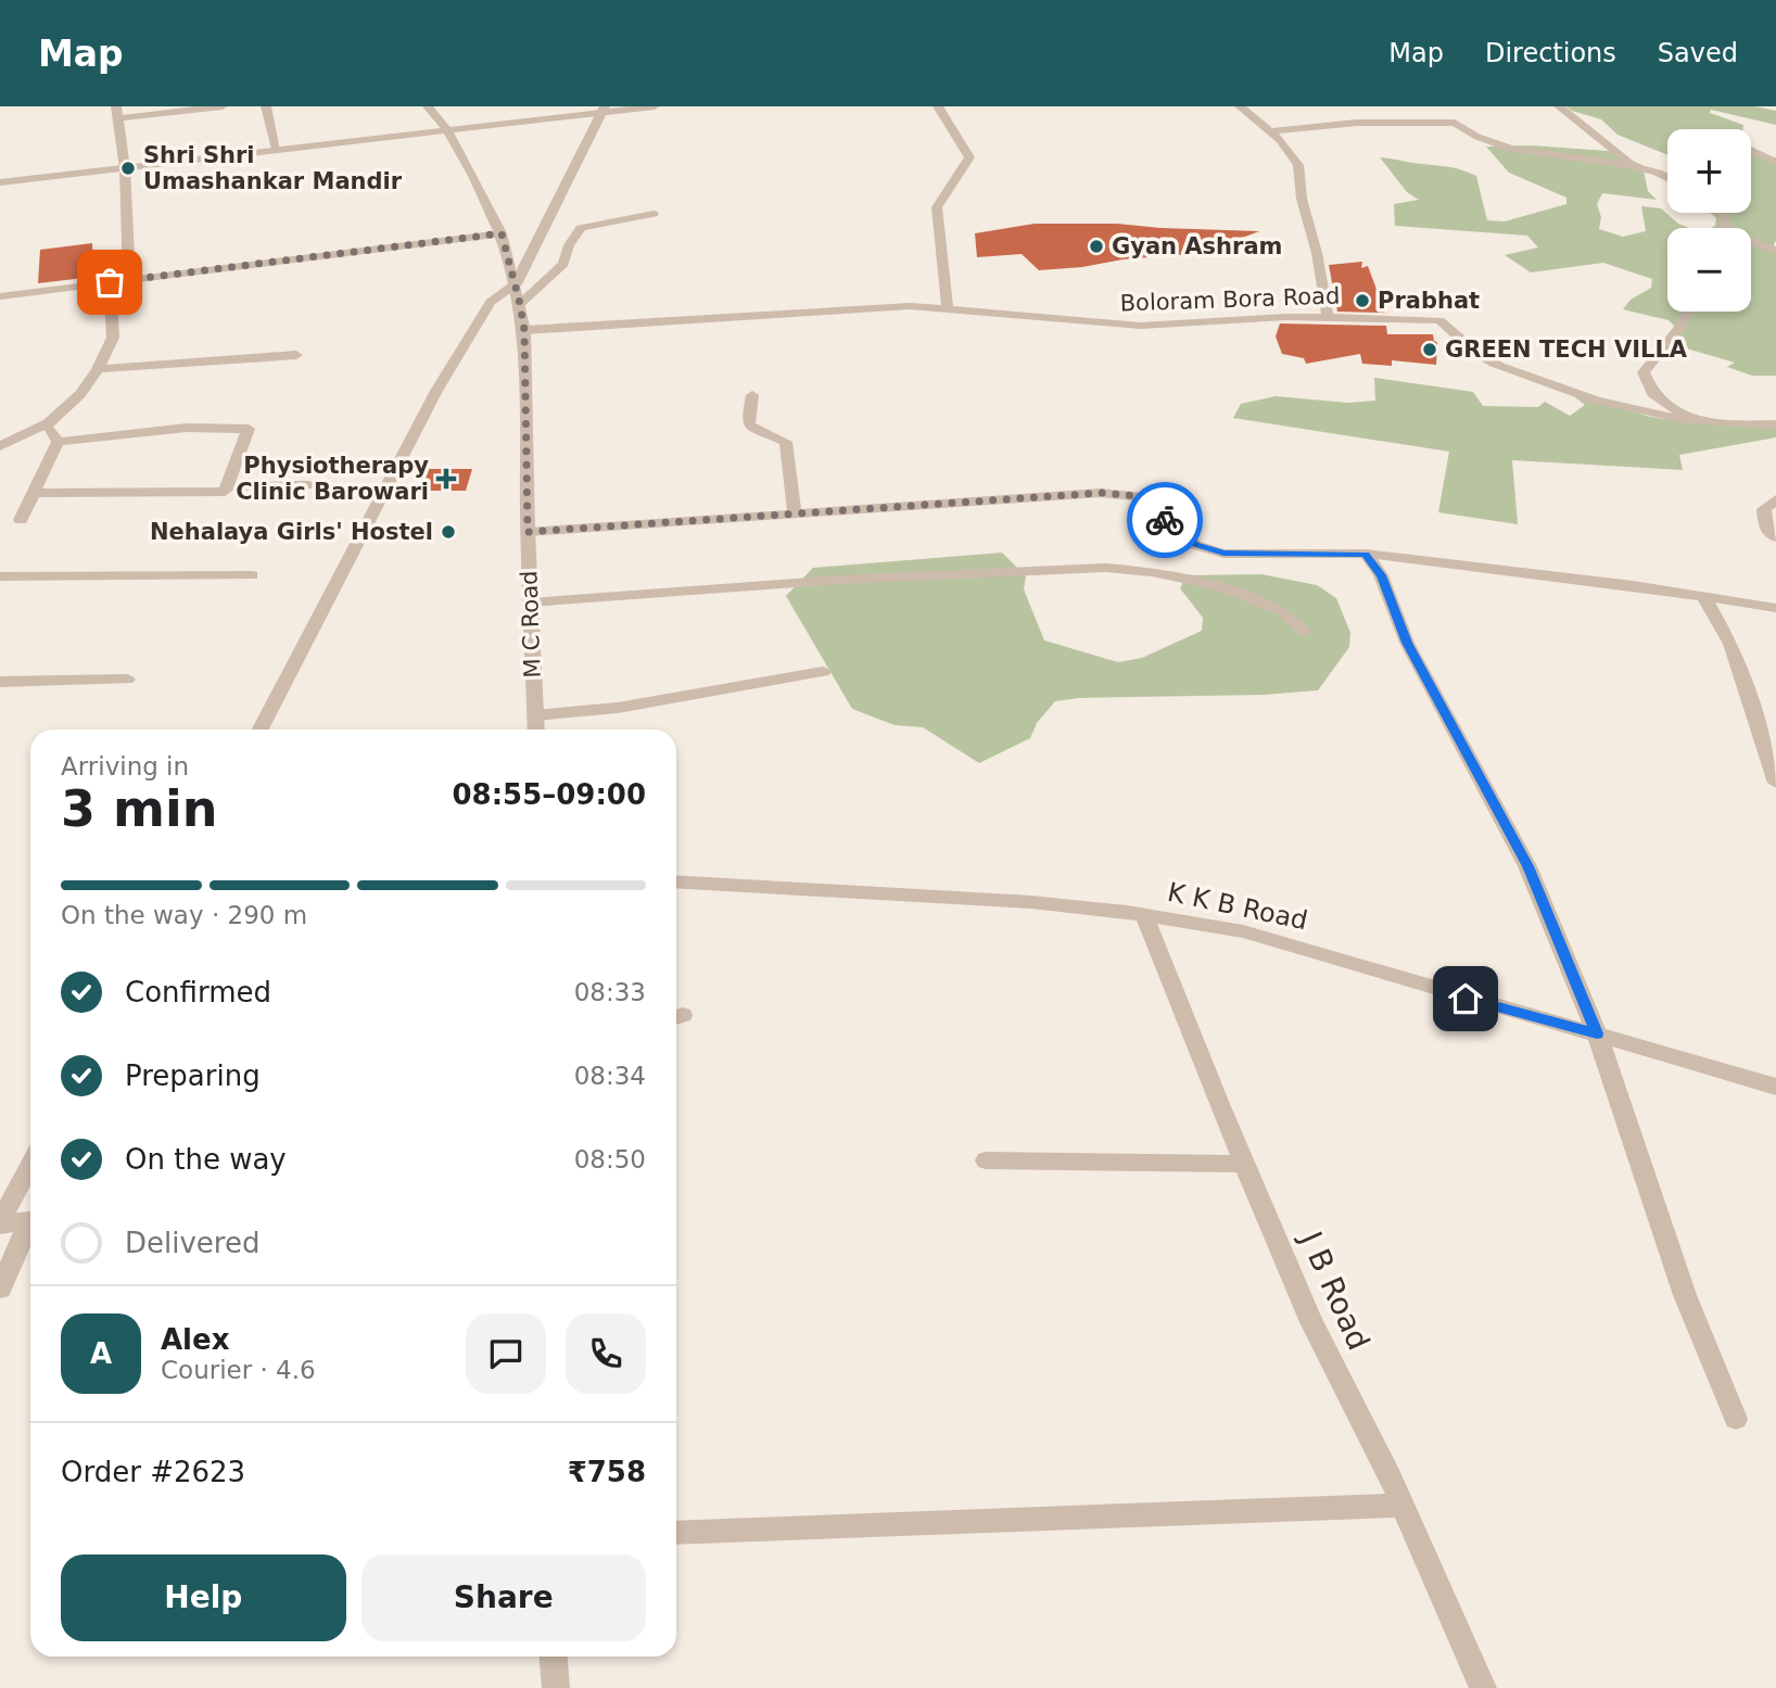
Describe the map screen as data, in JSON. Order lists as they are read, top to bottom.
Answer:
{
  "streets": {
    "street": [
      "Boloram Bora Road",
      "M C Road",
      "K K B Road",
      "J B Road"
    ]
  },
  "crossings": [
    ["Boloram Bora Road", "M C Road"],
    ["K K B Road", "J B Road"]
  ],
  "places": {
    "other": [
      "Shri Shri Umashankar Mandir",
      "Gyan Ashram",
      "Prabhat",
      "GREEN TECH VILLA",
      "Nehalaya Girls' Hostel"
    ],
    "health": ["Physiotherapy Clinic Barowari"]
  },
  "page": {
    "header": "Map",
    "nav": ["Map", "Directions", "Saved"],
    "map_buttons": ["+", "−"],
    "heading": ["3 min", "Arriving in", "08:55–09:00"],
    "panel": [
      "Alex",
      "Courier · 4.6",
      "Order #2623",
      "₹758"
    ],
    "bar": "On the way · 290 m",
    "list": [
      ["Confirmed", "08:33"],
      ["Preparing", "08:34"],
      ["On the way", "08:50"],
      "Delivered"
    ],
    "round": "A",
    "buttons": ["Help", "Share"]
  }
}
